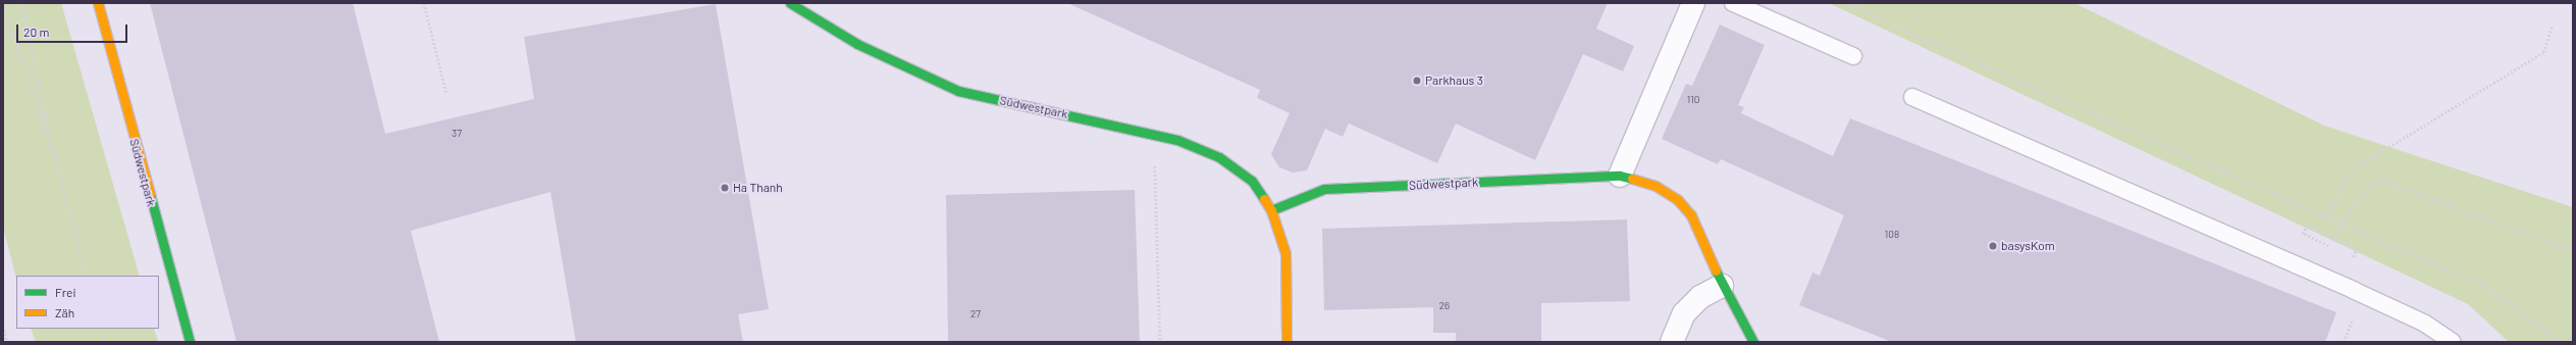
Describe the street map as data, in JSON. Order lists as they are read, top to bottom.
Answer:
{
  "streets": {
    "street": ["Südwestpark"]
  },
  "places": ["Parkhaus 3", "Ha Thanh", "basysKom"],
  "house_numbers": [
    "110",
    "37",
    "108",
    "26",
    "27"
  ],
  "legend": ["Frei", "Zäh"],
  "scale_bar": "20 m"
}
